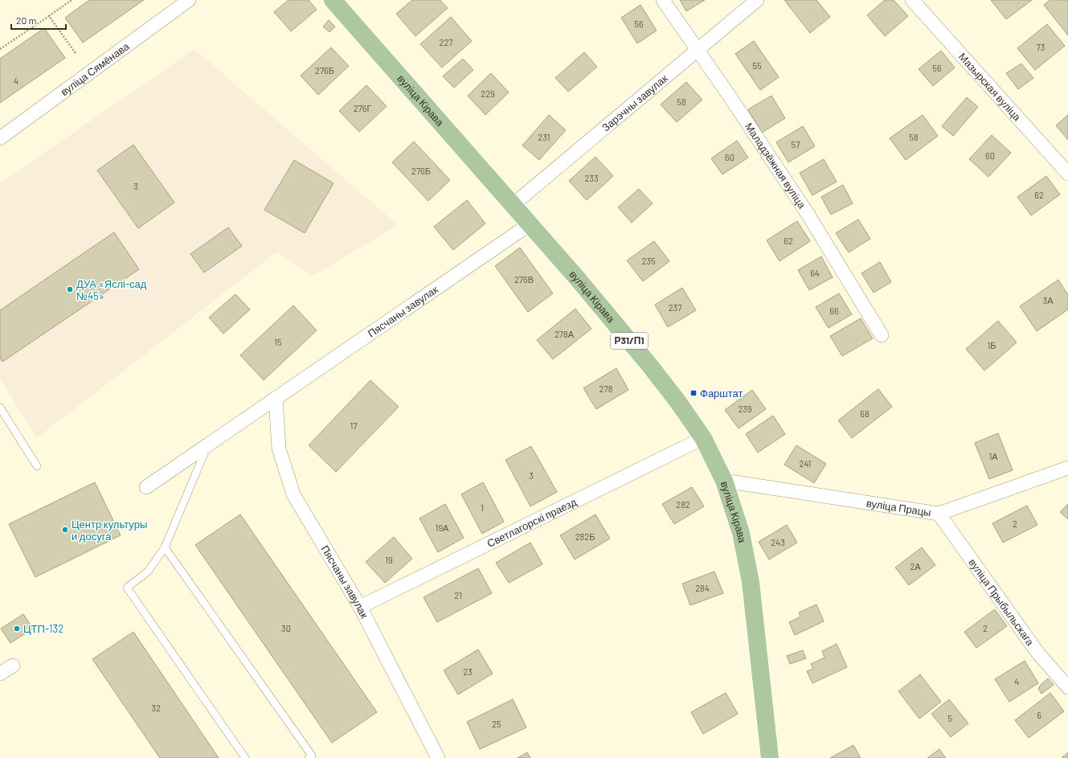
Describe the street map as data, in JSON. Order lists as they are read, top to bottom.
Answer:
{
  "streets": {
    "main road": ["вуліца Кірава", "Р31/П1"],
    "street": [
      "вуліца Сямёнава",
      "Мазырская вуліца",
      "Зарэчны завулак",
      "Маладзёжная вуліца",
      "Пясчаны завулак",
      "вуліца Працы",
      "Светлагорскі праезд",
      "вуліца Прыбыльскага"
    ]
  },
  "crossings": [
    ["вуліца Кірава", "Зарэчны завулак"],
    ["вуліца Кірава", "Пясчаны завулак"],
    ["вуліца Кірава", "вуліца Працы"],
    ["вуліца Кірава", "Светлагорскі праезд"],
    ["Зарэчны завулак", "Маладзёжная вуліца"],
    ["Пясчаны завулак", "Светлагорскі праезд"],
    ["вуліца Працы", "вуліца Прыбыльскага"]
  ],
  "places": {
    "other": ["ДУА «Яслі-сад №45»", "Центр культуры и досуга", "ЦТП-132"],
    "transit": ["Фарштат"]
  },
  "house_numbers": [
    "56",
    "227",
    "73",
    "55",
    "56",
    "276Б",
    "4",
    "229",
    "58",
    "276Г",
    "231",
    "58",
    "57",
    "60",
    "60",
    "276Б",
    "233",
    "3",
    "62",
    "62",
    "235",
    "64",
    "276В",
    "3А",
    "237",
    "66",
    "278А",
    "15",
    "1Б",
    "278",
    "239",
    "68",
    "17",
    "1А",
    "241",
    "3",
    "282",
    "1",
    "2",
    "19А",
    "282Б",
    "243",
    "19",
    "2А",
    "284",
    "21",
    "30",
    "2",
    "23",
    "4",
    "32",
    "6",
    "5",
    "25"
  ],
  "scale_bar": "20 m"
}
